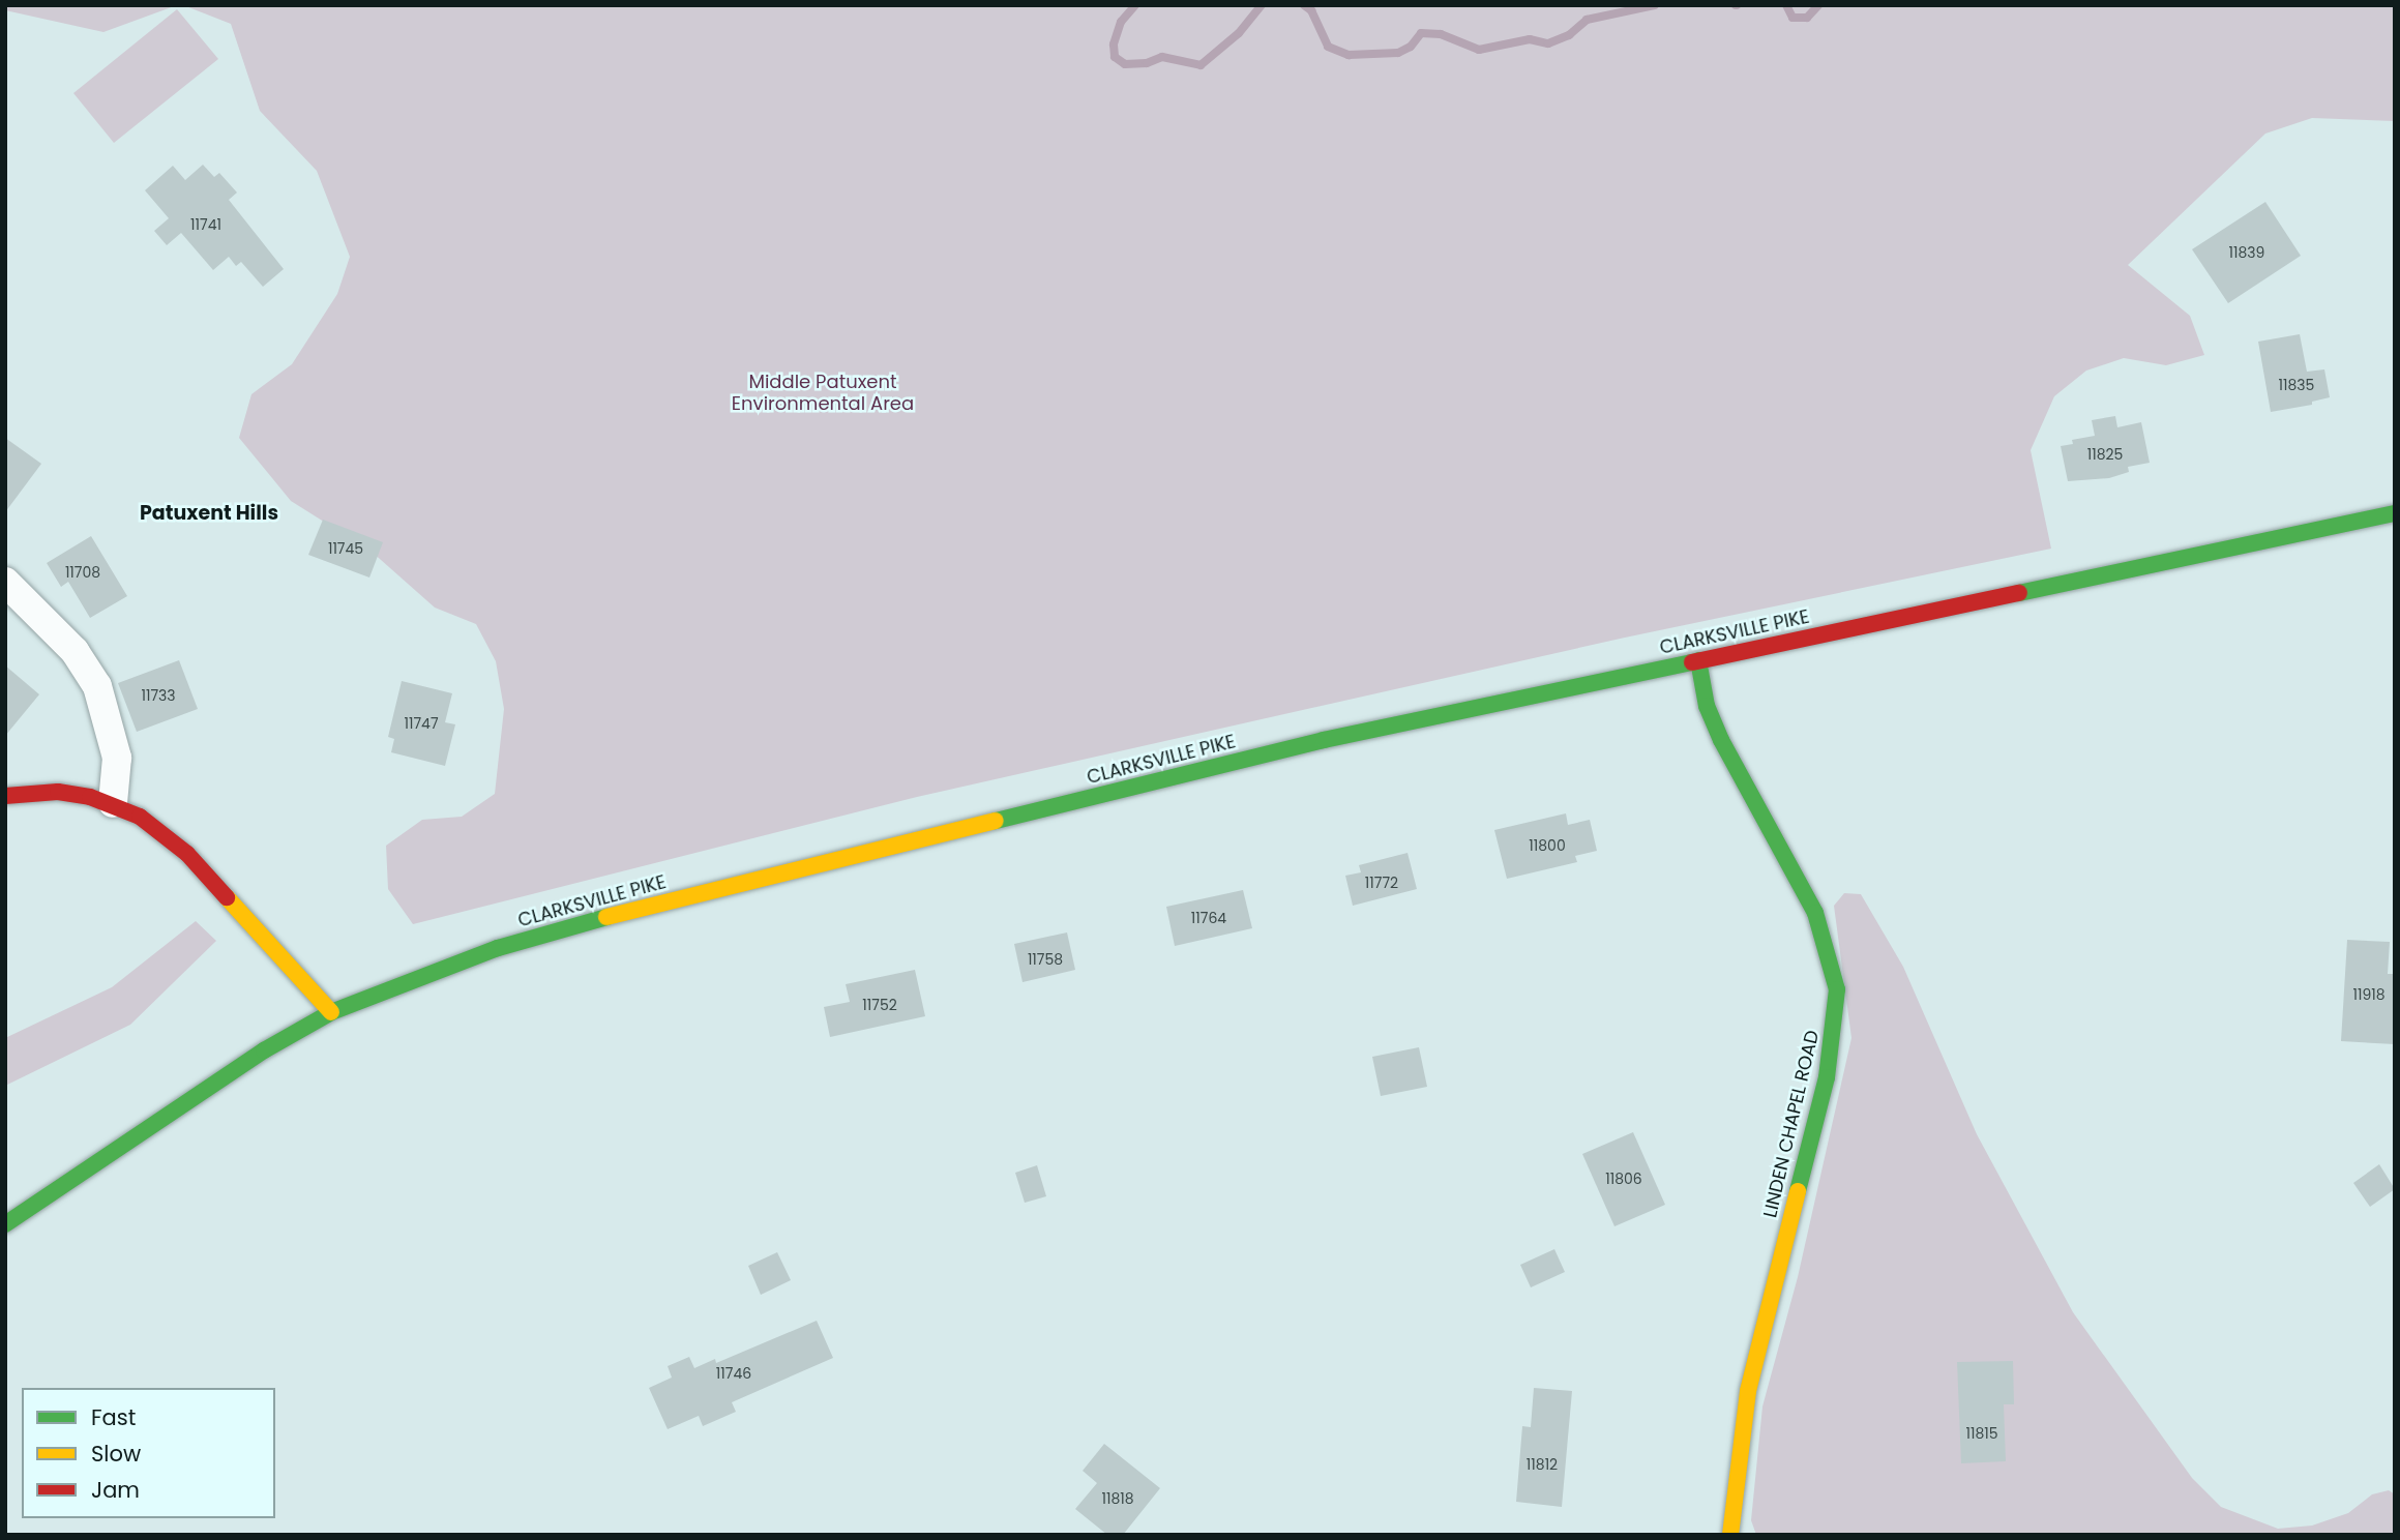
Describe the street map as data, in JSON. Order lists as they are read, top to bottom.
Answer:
{
  "streets": {
    "main road": ["CLARKSVILLE PIKE", "LINDEN CHAPEL ROAD"]
  },
  "crossings": [
    ["CLARKSVILLE PIKE", "LINDEN CHAPEL ROAD"]
  ],
  "districts": ["Patuxent Hills"],
  "parks": ["Middle Patuxent Environmental Area"],
  "house_numbers": [
    "11741",
    "11839",
    "11835",
    "11825",
    "11745",
    "11708",
    "11733",
    "11747",
    "11800",
    "11772",
    "11764",
    "11758",
    "11918",
    "11752",
    "11806",
    "11746",
    "11815",
    "11812",
    "11818"
  ],
  "legend": ["Fast", "Slow", "Jam"]
}
